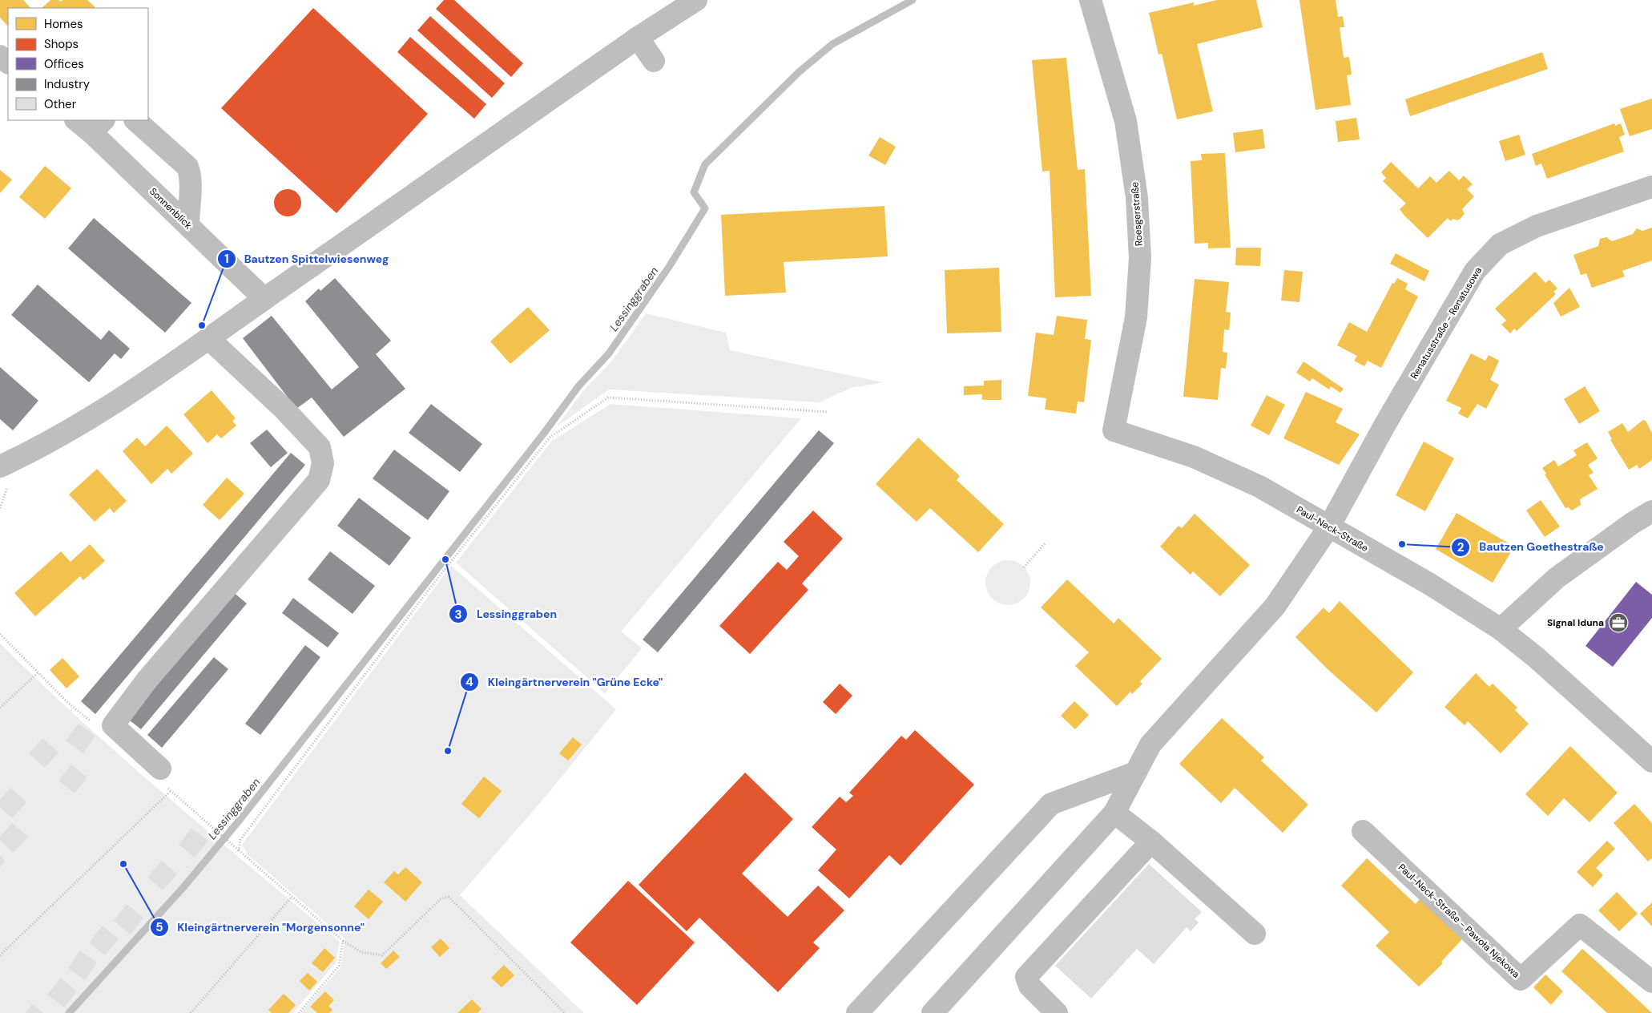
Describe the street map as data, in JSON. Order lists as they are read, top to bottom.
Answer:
{
  "streets": {
    "street": [
      "Sonnenblick",
      "Roesgerstraße",
      "Renatusstraße - Renatusowa",
      "Paul-Neck-Straße",
      "Paul-Neck-Straße - Pawoła Njekowa"
    ]
  },
  "crossings": [
    ["Roesgerstraße", "Paul-Neck-Straße"],
    ["Renatusstraße - Renatusowa", "Paul-Neck-Straße"]
  ],
  "water": ["Lessinggraben"],
  "places": {
    "other": [
      "Bautzen Spittelwiesenweg",
      "Bautzen Goethestraße",
      "Lessinggraben",
      "Kleingärtnerverein \"Grüne Ecke\"",
      "Kleingärtnerverein \"Morgensonne\""
    ],
    "office": ["Signal Iduna"]
  },
  "legend": [
    "Homes",
    "Shops",
    "Offices",
    "Industry",
    "Other"
  ]
}
